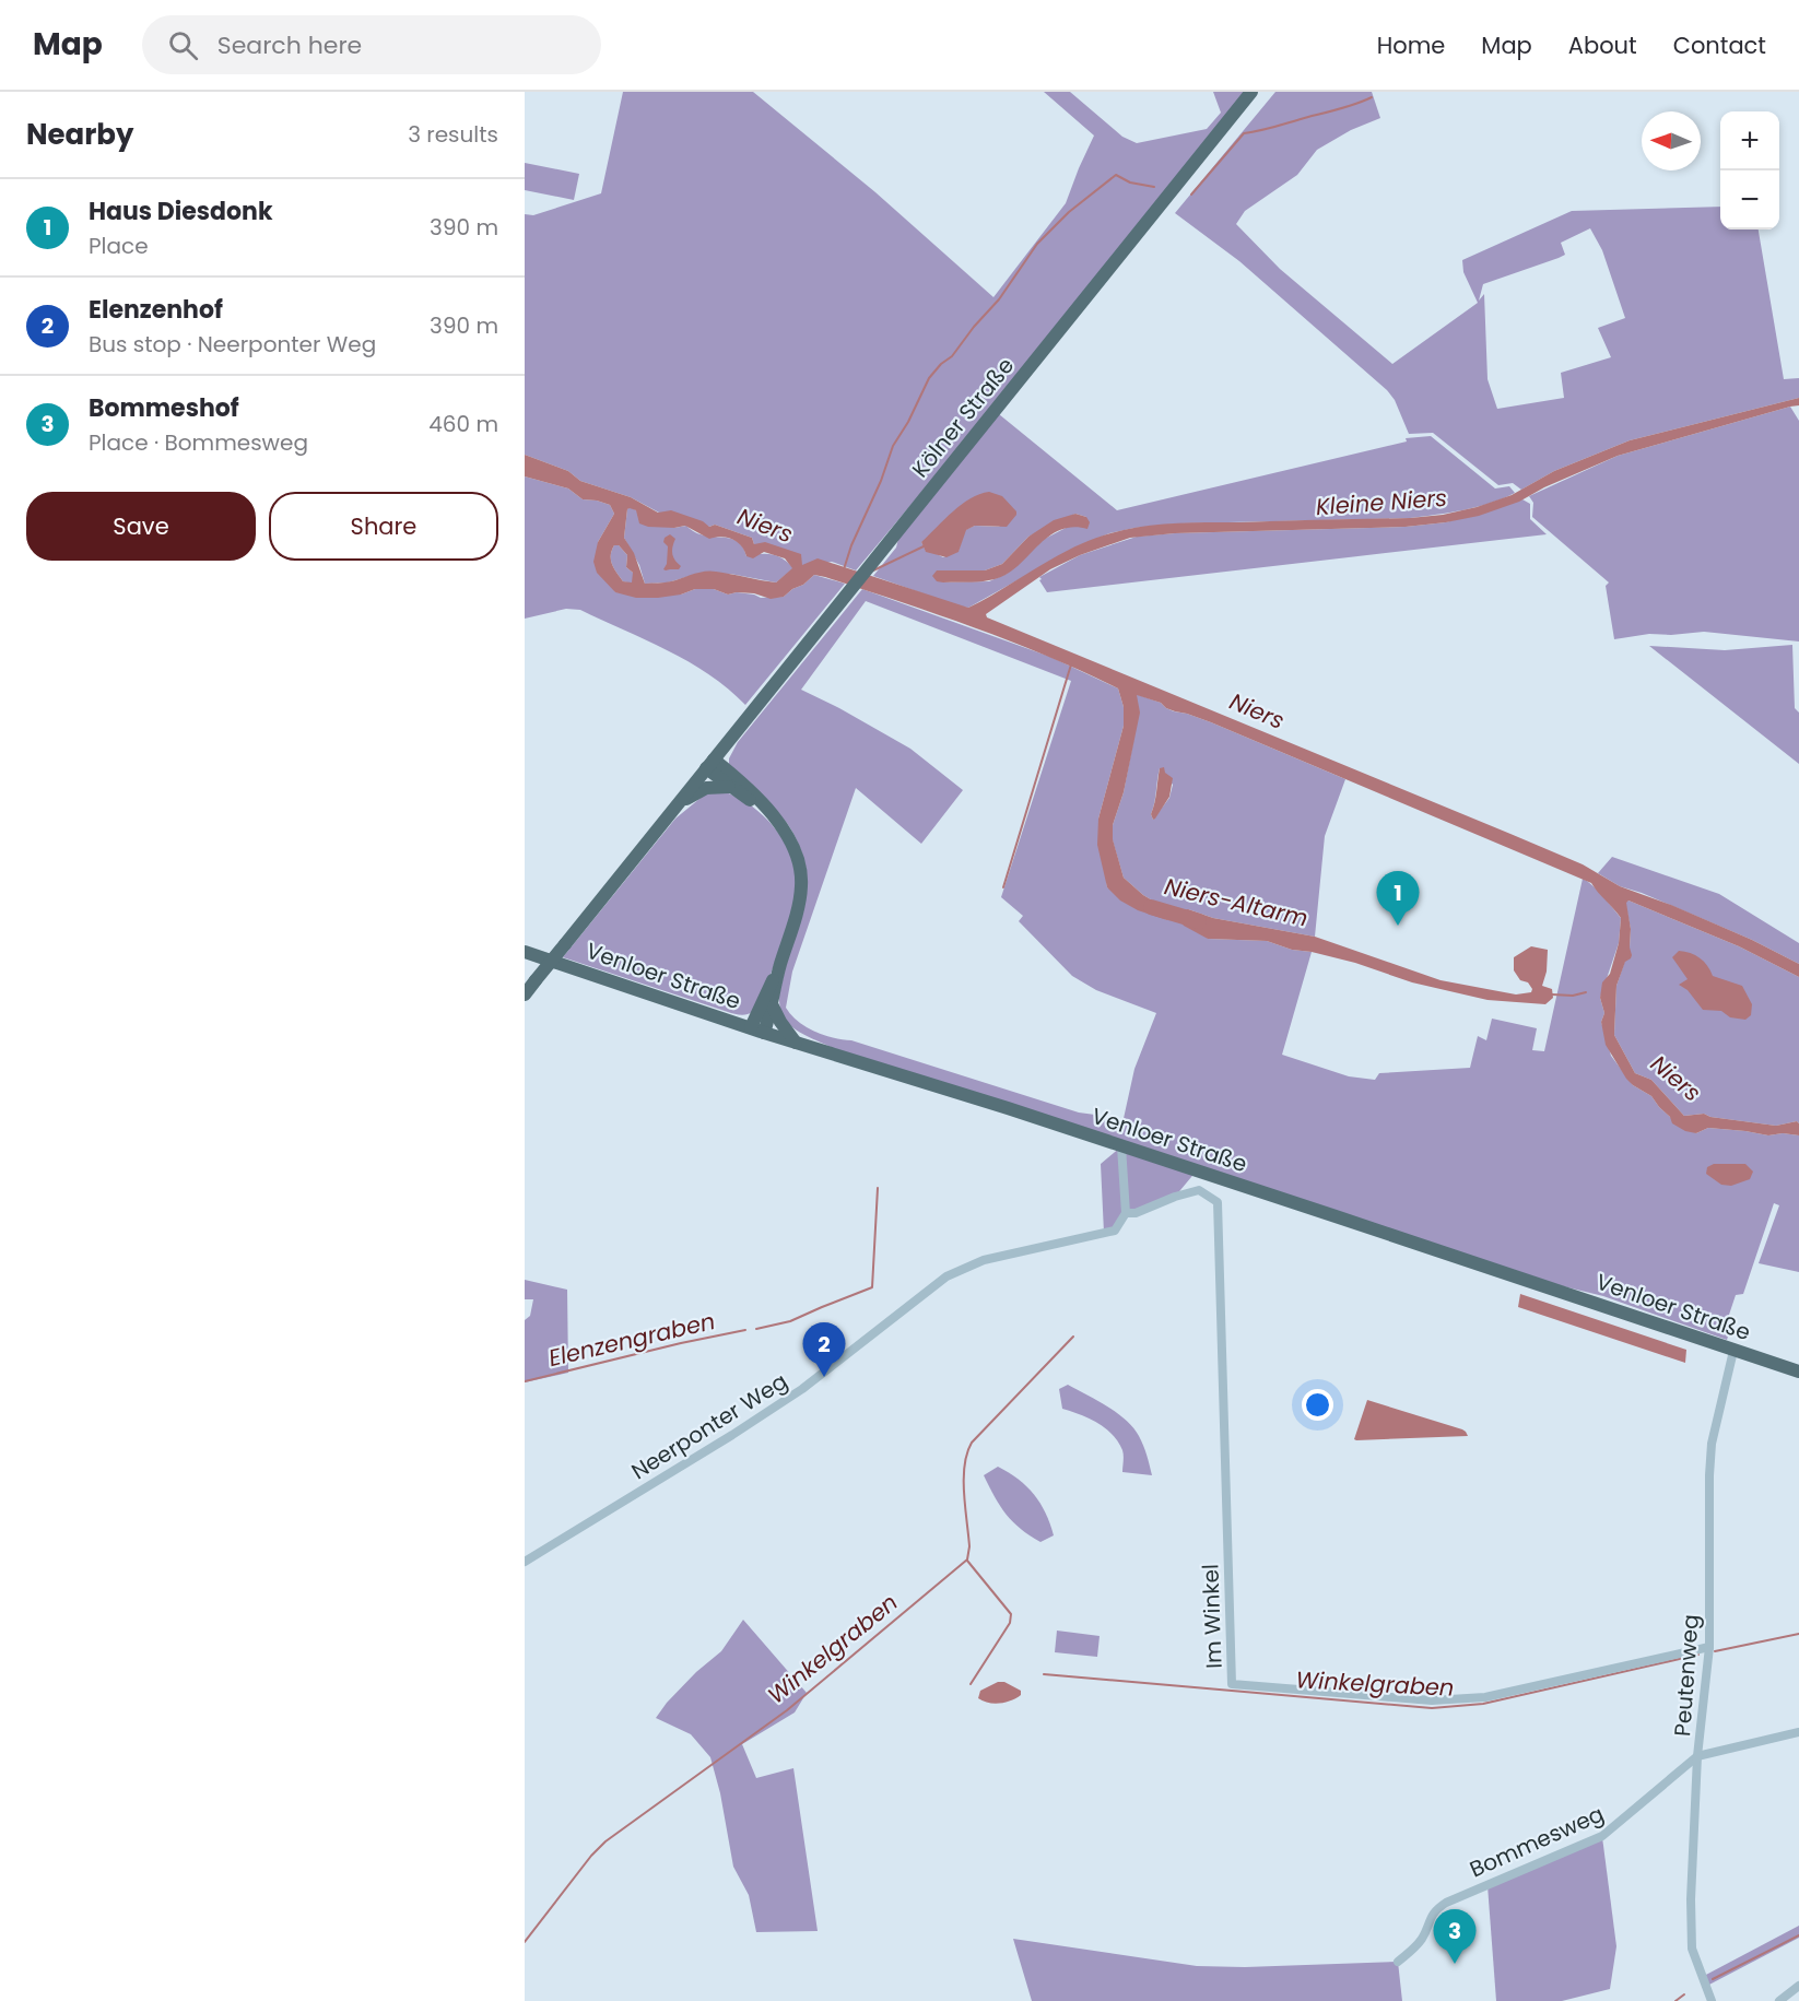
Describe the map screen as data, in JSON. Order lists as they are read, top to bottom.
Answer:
{
  "streets": {
    "main road": ["Kölner Straße", "Venloer Straße"],
    "street": [
      "Neerponter Weg",
      "Im Winkel",
      "Peutenweg",
      "Bommesweg"
    ]
  },
  "crossings": [
    ["Venloer Straße", "Peutenweg"],
    ["Neerponter Weg", "Im Winkel"],
    ["Im Winkel", "Peutenweg"],
    ["Peutenweg", "Bommesweg"]
  ],
  "water": [
    "Kleine Niers",
    "Niers",
    "Niers-Altarm",
    "Elenzengraben",
    "Winkelgraben"
  ],
  "north": "left",
  "page": {
    "header": "Map",
    "search": "Search here",
    "nav": [
      "Home",
      "Map",
      "About",
      "Contact"
    ],
    "heading": ["Nearby", "3 results"],
    "map_buttons": ["+", "−"],
    "list": [
      {
        "mark": "1",
        "name": "Haus Diesdonk",
        "note": "Place",
        "value": "390 m"
      },
      {
        "mark": "2",
        "name": "Elenzenhof",
        "note": "Bus stop · Neerponter Weg",
        "value": "390 m"
      },
      {
        "mark": "3",
        "name": "Bommeshof",
        "note": "Place · Bommesweg",
        "value": "460 m"
      }
    ],
    "buttons": ["Save", "Share"],
    "pins": ["1", "2", "3"]
  }
}
